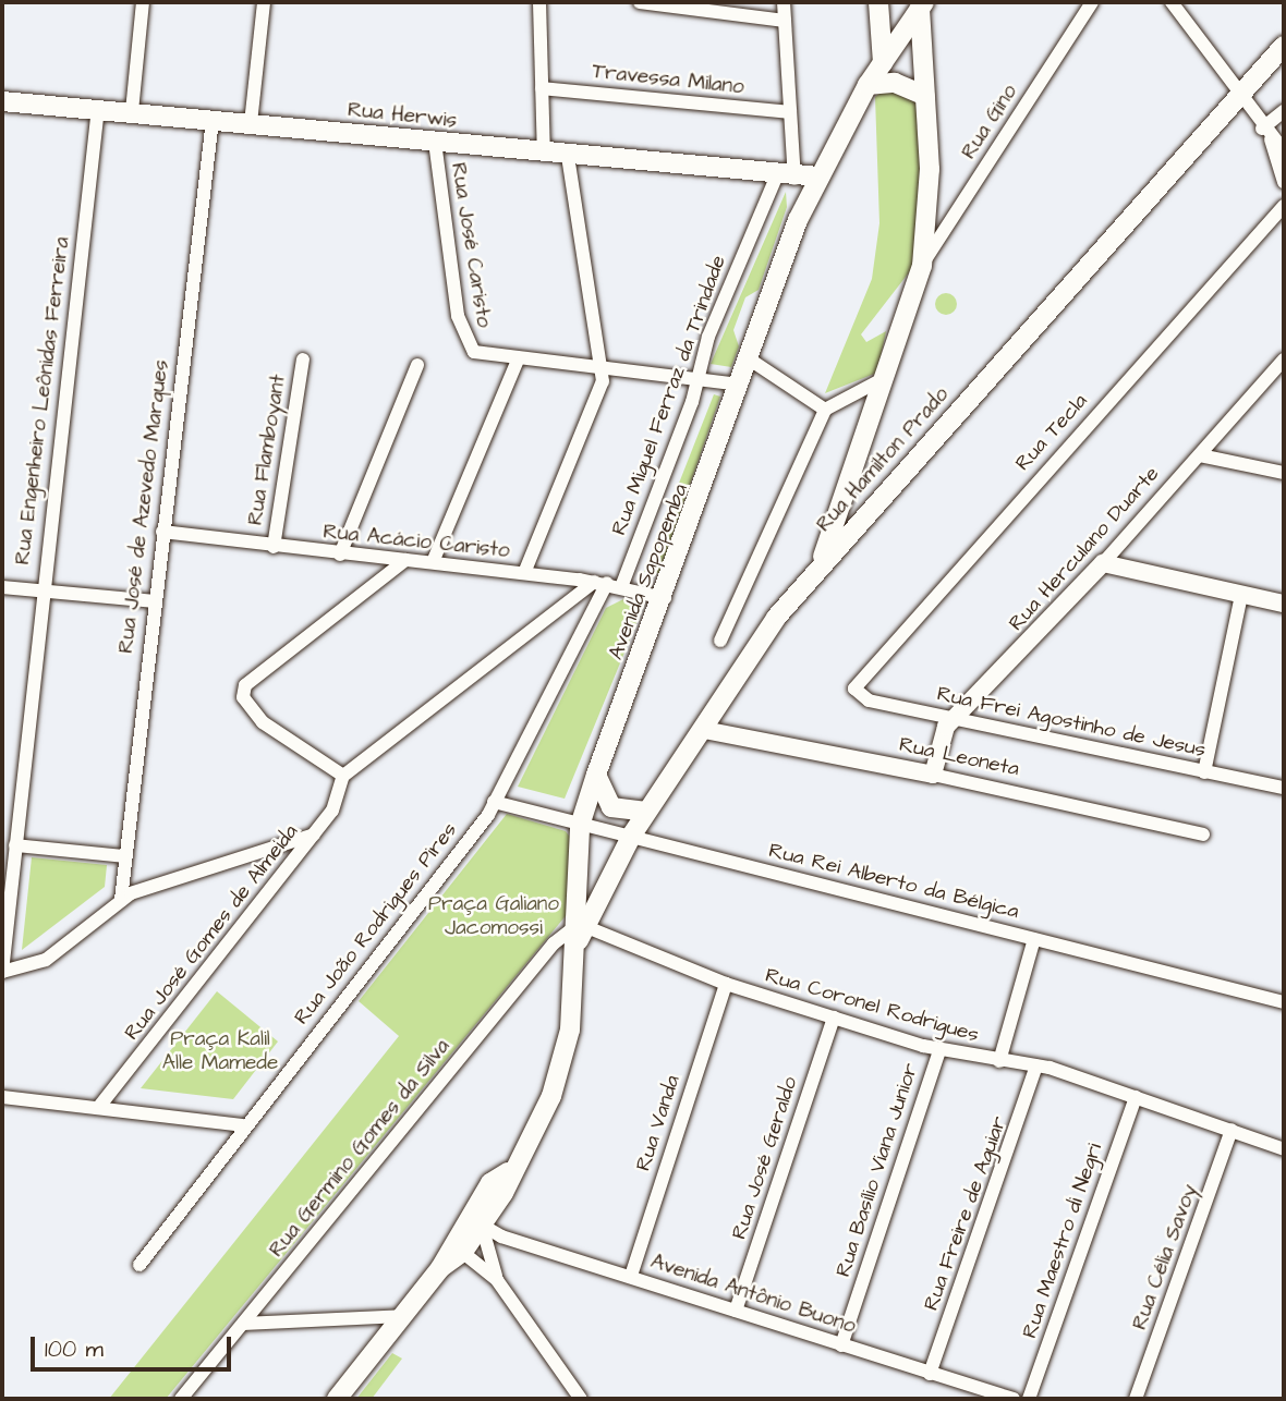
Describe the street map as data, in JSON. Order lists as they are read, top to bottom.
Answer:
{
  "streets": {
    "main road": ["Rua Herwis", "Rua Hamilton Prado", "Avenida Sapopemba"],
    "street": [
      "Travessa Milano",
      "Rua Gino",
      "Rua José Caristo",
      "Rua Miguel Ferraz da Trindade",
      "Rua Engenheiro Leônidas Ferreira",
      "Rua Tecla",
      "Rua Flamboyant",
      "Rua José de Azevedo Marques",
      "Rua Acácio Caristo",
      "Rua Herculano Duarte",
      "Rua Frei Agostinho de Jesus",
      "Rua Leoneta",
      "Rua Rei Alberto da Bélgica",
      "Rua João Rodrigues Pires",
      "Rua José Gomes de Almeida",
      "Rua Coronel Rodrigues",
      "Rua Vanda",
      "Rua Germino Gomes da Silva",
      "Rua José Geraldo",
      "Rua Basílio Viana Junior",
      "Rua Freire de Aguiar",
      "Rua Maestro di Negri",
      "Rua Célia Savoy",
      "Avenida Antônio Buono"
    ]
  },
  "crossings": [
    ["Rua Herwis", "Rua José Caristo"],
    ["Rua Herwis", "Rua Miguel Ferraz da Trindade"],
    ["Rua Herwis", "Rua Engenheiro Leônidas Ferreira"],
    ["Rua Herwis", "Rua José de Azevedo Marques"],
    ["Rua Herwis", "Avenida Sapopemba"],
    ["Rua Miguel Ferraz da Trindade", "Rua Acácio Caristo"],
    ["Rua Miguel Ferraz da Trindade", "Avenida Sapopemba"],
    ["Rua Miguel Ferraz da Trindade", "Rua João Rodrigues Pires"],
    ["Rua Tecla", "Rua Frei Agostinho de Jesus"],
    ["Rua Flamboyant", "Rua Acácio Caristo"],
    ["Rua Hamilton Prado", "Avenida Sapopemba"],
    ["Rua Hamilton Prado", "Rua Leoneta"],
    ["Rua Hamilton Prado", "Rua Rei Alberto da Bélgica"],
    ["Rua Hamilton Prado", "Rua Coronel Rodrigues"],
    ["Rua Hamilton Prado", "Rua Germino Gomes da Silva"],
    ["Rua José de Azevedo Marques", "Rua Acácio Caristo"],
    ["Rua Acácio Caristo", "Avenida Sapopemba"],
    ["Rua Acácio Caristo", "Rua João Rodrigues Pires"],
    ["Rua Herculano Duarte", "Rua Frei Agostinho de Jesus"],
    ["Rua Herculano Duarte", "Rua Leoneta"],
    ["Avenida Sapopemba", "Rua Rei Alberto da Bélgica"],
    ["Avenida Sapopemba", "Rua Coronel Rodrigues"],
    ["Avenida Sapopemba", "Rua Germino Gomes da Silva"],
    ["Avenida Sapopemba", "Avenida Antônio Buono"],
    ["Rua Rei Alberto da Bélgica", "Rua João Rodrigues Pires"],
    ["Rua Coronel Rodrigues", "Rua Vanda"],
    ["Rua Coronel Rodrigues", "Rua Germino Gomes da Silva"],
    ["Rua Coronel Rodrigues", "Rua José Geraldo"],
    ["Rua Coronel Rodrigues", "Rua Basílio Viana Junior"],
    ["Rua Coronel Rodrigues", "Rua Freire de Aguiar"],
    ["Rua Coronel Rodrigues", "Rua Maestro di Negri"],
    ["Rua Coronel Rodrigues", "Rua Célia Savoy"],
    ["Rua Vanda", "Avenida Antônio Buono"],
    ["Rua José Geraldo", "Avenida Antônio Buono"],
    ["Rua Basílio Viana Junior", "Avenida Antônio Buono"],
    ["Rua Freire de Aguiar", "Avenida Antônio Buono"]
  ],
  "parks": ["Praça Galiano Jacomossi", "Praça Kalil Alle Mamede"],
  "scale_bar": "100 m"
}
